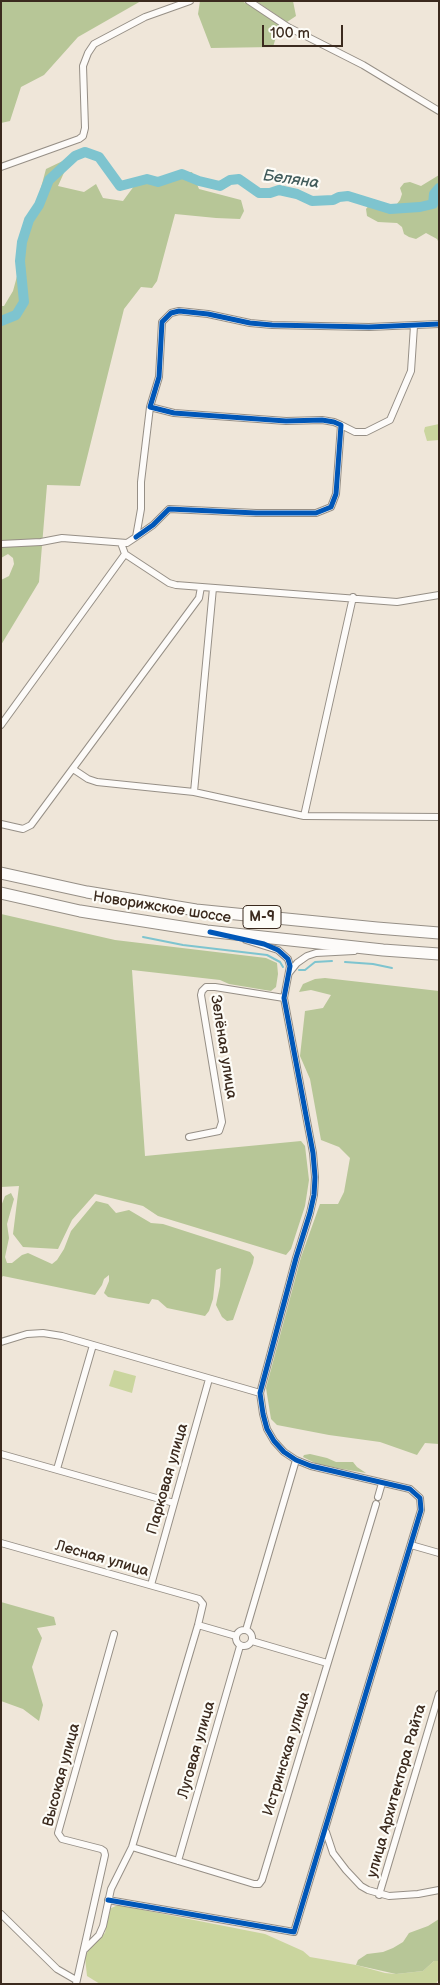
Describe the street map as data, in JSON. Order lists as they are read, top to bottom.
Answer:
{
  "streets": {
    "highway": ["Новорижское шоссе", "М-9"],
    "street": [
      "Зелёная улица",
      "Парковая улица",
      "Лесная улица",
      "Луговая улица",
      "Истринская улица",
      "Высокая улица",
      "улица Архитектора Райта"
    ]
  },
  "crossings": [
    ["Парковая улица", "Лесная улица"],
    ["Луговая улица", "Истринская улица"]
  ],
  "water": ["Беляна"],
  "scale_bar": "100 m"
}
